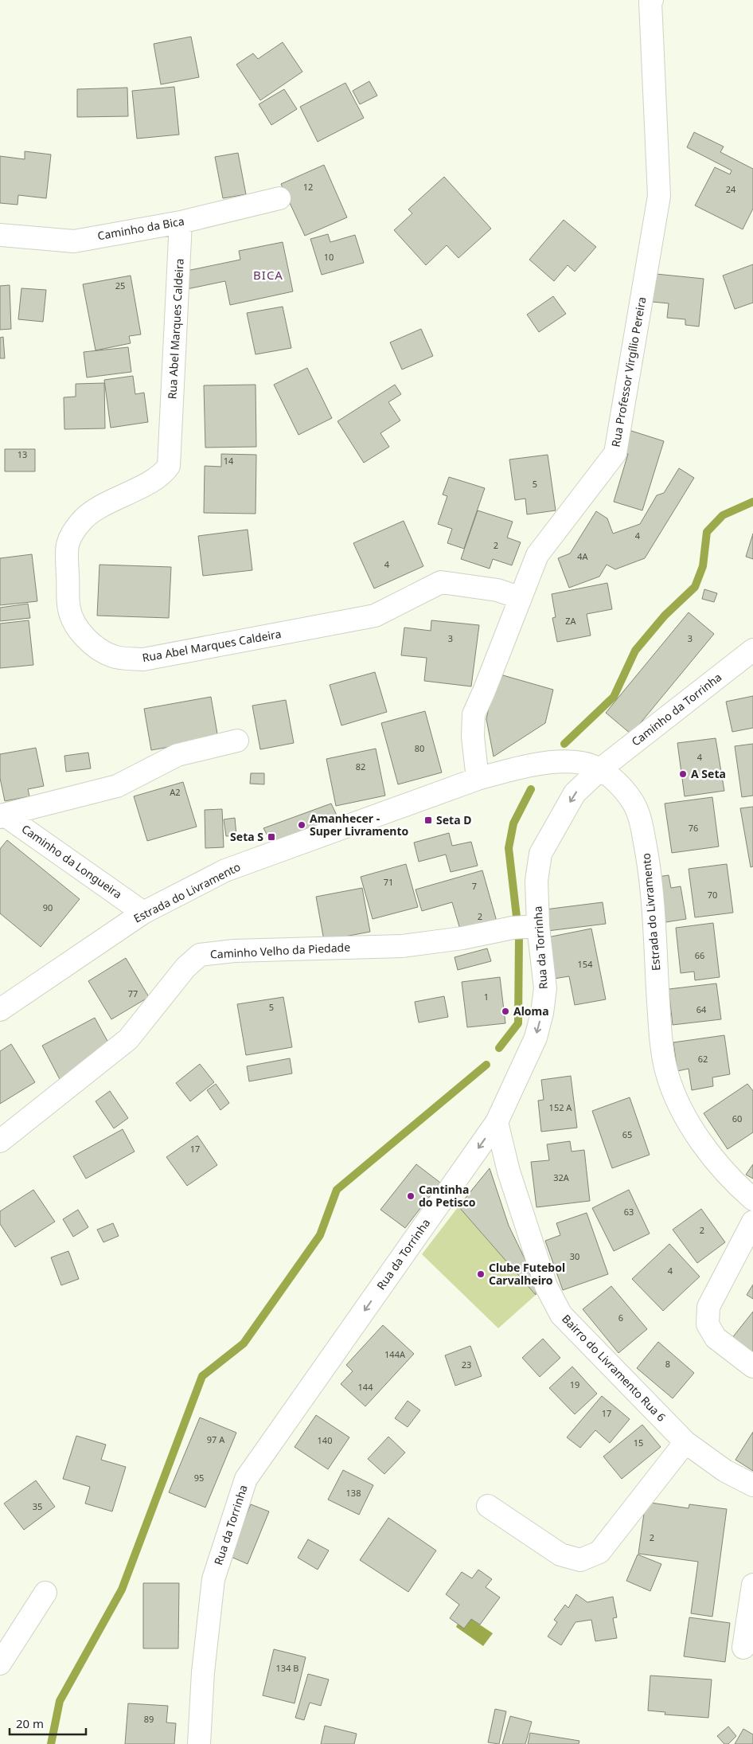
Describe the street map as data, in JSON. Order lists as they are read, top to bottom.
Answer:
{
  "streets": {
    "street": [
      "Caminho da Bica",
      "Rua Abel Marques Caldeira",
      "Rua Professor Virgílio Pereira",
      "Caminho da Torrinha",
      "Caminho da Longueira",
      "Estrada do Livramento",
      "Rua da Torrinha",
      "Caminho Velho da Piedade",
      "Bairro do Livramento Rua 6"
    ]
  },
  "crossings": [
    ["Caminho da Bica", "Rua Abel Marques Caldeira"],
    ["Rua Abel Marques Caldeira", "Rua Professor Virgílio Pereira"],
    ["Rua Professor Virgílio Pereira", "Estrada do Livramento"],
    ["Caminho da Torrinha", "Estrada do Livramento"],
    ["Caminho da Torrinha", "Rua da Torrinha"],
    ["Caminho da Longueira", "Estrada do Livramento"],
    ["Estrada do Livramento", "Rua da Torrinha"],
    ["Rua da Torrinha", "Caminho Velho da Piedade"],
    ["Rua da Torrinha", "Bairro do Livramento Rua 6"]
  ],
  "one_way": ["Rua da Torrinha"],
  "districts": ["BICA"],
  "places": {
    "other": [
      "A Seta",
      "Amanhecer - Super Livramento",
      "Aloma",
      "Cantinha do Petisco",
      "Clube Futebol Carvalheiro"
    ],
    "transit": ["Seta D", "Seta S"]
  },
  "house_numbers": [
    "12",
    "24",
    "10",
    "25",
    "13",
    "14",
    "5",
    "4",
    "2",
    "4A",
    "4",
    "ZA",
    "3",
    "3",
    "80",
    "4",
    "82",
    "A2",
    "76",
    "71",
    "7",
    "70",
    "90",
    "2",
    "66",
    "154",
    "77",
    "1",
    "5",
    "64",
    "62",
    "152 A",
    "60",
    "65",
    "17",
    "32A",
    "63",
    "2",
    "30",
    "4",
    "6",
    "144A",
    "8",
    "23",
    "19",
    "144",
    "17",
    "97 A",
    "140",
    "15",
    "95",
    "138",
    "35",
    "2",
    "134 B",
    "89"
  ],
  "scale_bar": "20 m"
}
